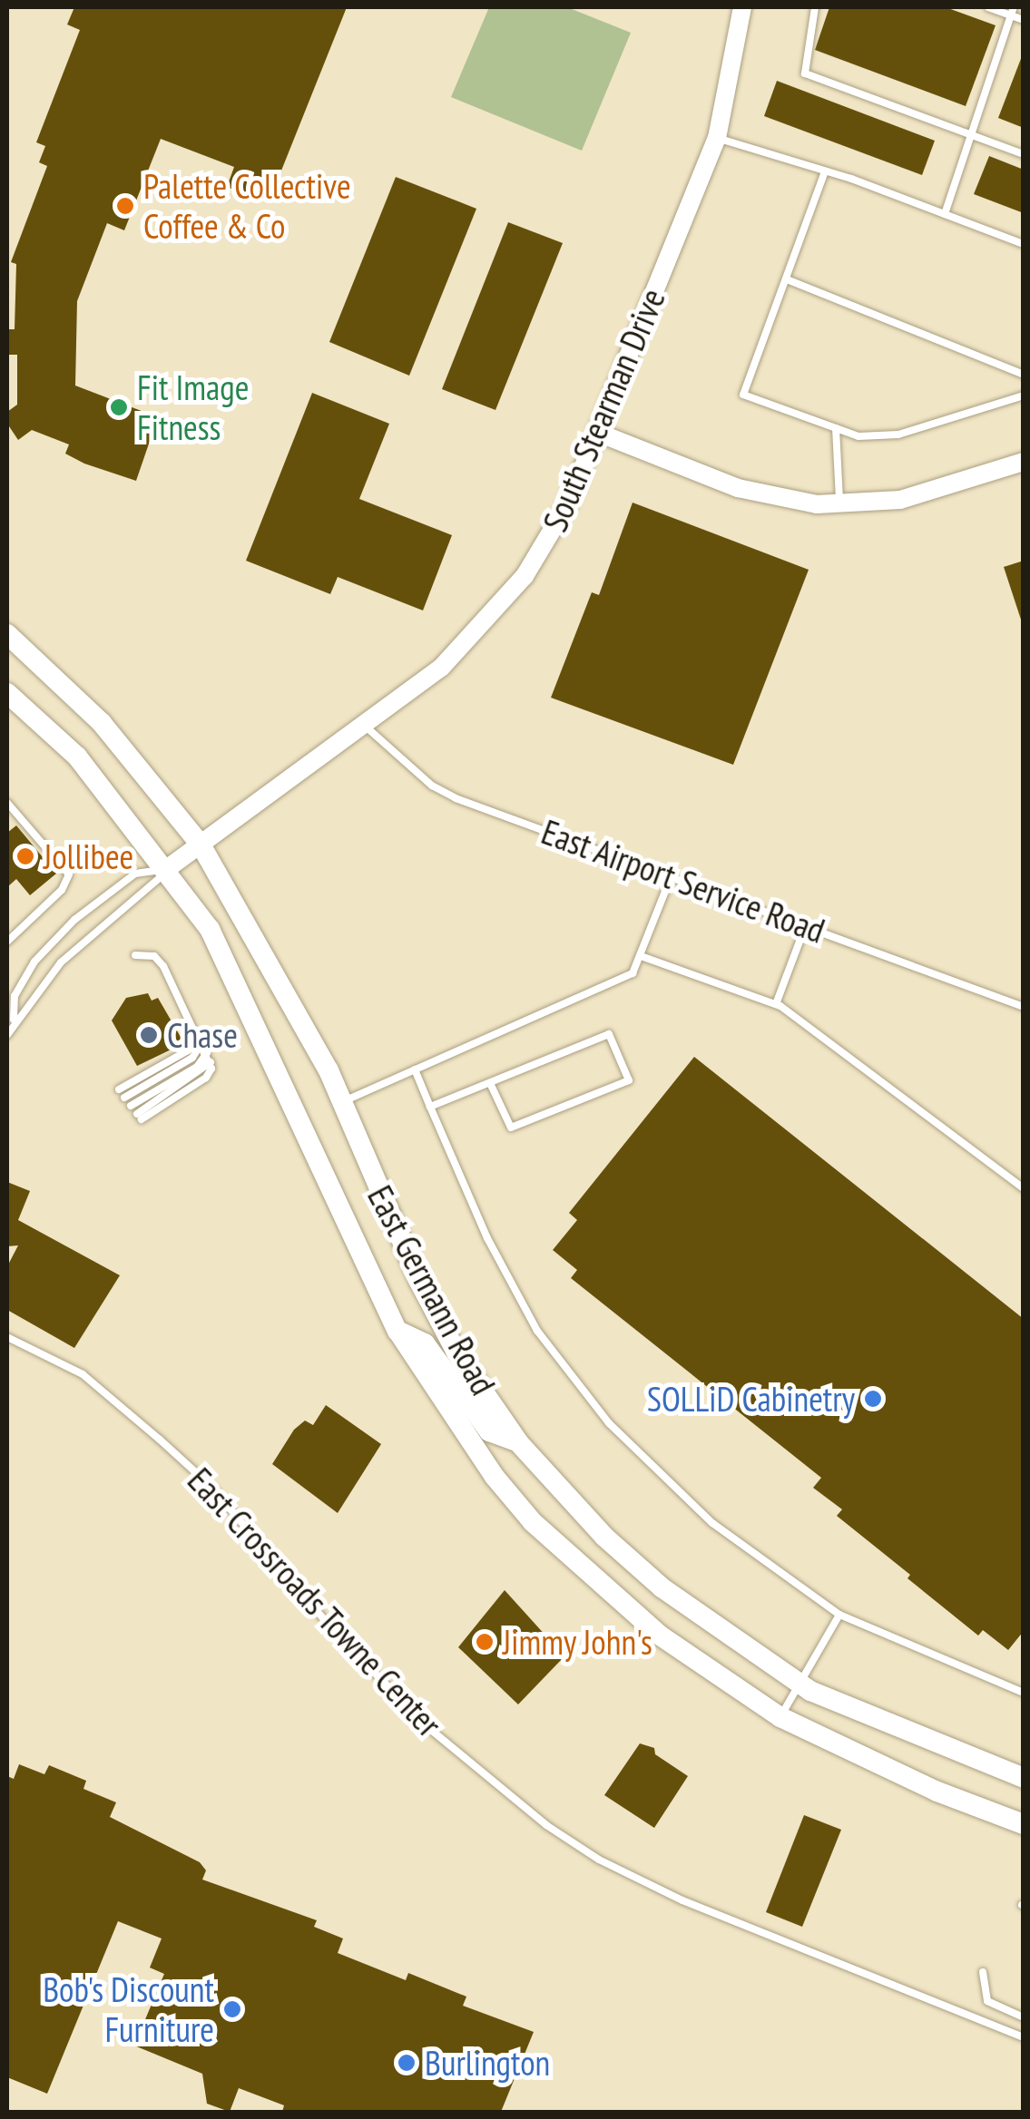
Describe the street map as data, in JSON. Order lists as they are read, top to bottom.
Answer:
{
  "streets": {
    "main road": ["East Germann Road"],
    "street": ["South Stearman Drive"],
    "lane": ["East Airport Service Road", "East Crossroads Towne Center"]
  },
  "crossings": [
    ["South Stearman Drive", "East Airport Service Road"],
    ["South Stearman Drive", "East Germann Road"]
  ],
  "places": [
    "Palette Collective Coffee & Co",
    "Fit Image Fitness",
    "Jollibee",
    "Chase",
    "SOLLiD Cabinetry",
    "Jimmy John's",
    "Bob's Discount Furniture",
    "Burlington"
  ]
}
